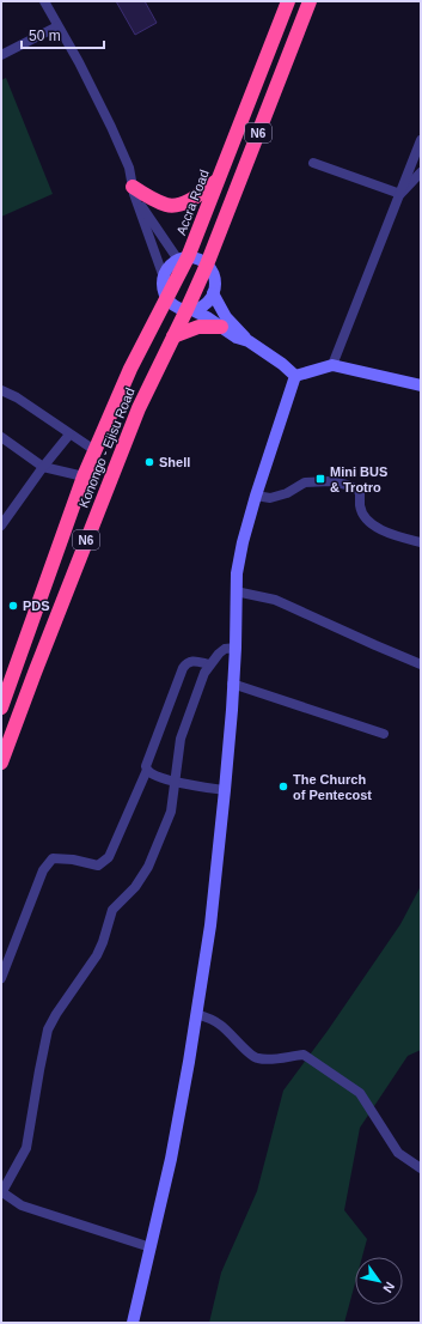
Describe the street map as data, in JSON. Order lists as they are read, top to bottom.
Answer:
{
  "streets": {
    "highway": ["N6", "Accra Road", "Konongo - Ejisu Road"]
  },
  "crossings": [
    ["Accra Road", "Konongo - Ejisu Road"]
  ],
  "places": {
    "other": ["Shell", "PDS", "The Church of Pentecost"],
    "transit": ["Mini BUS & Trotro"]
  },
  "scale_bar": "50 m",
  "north": "bottom right"
}
